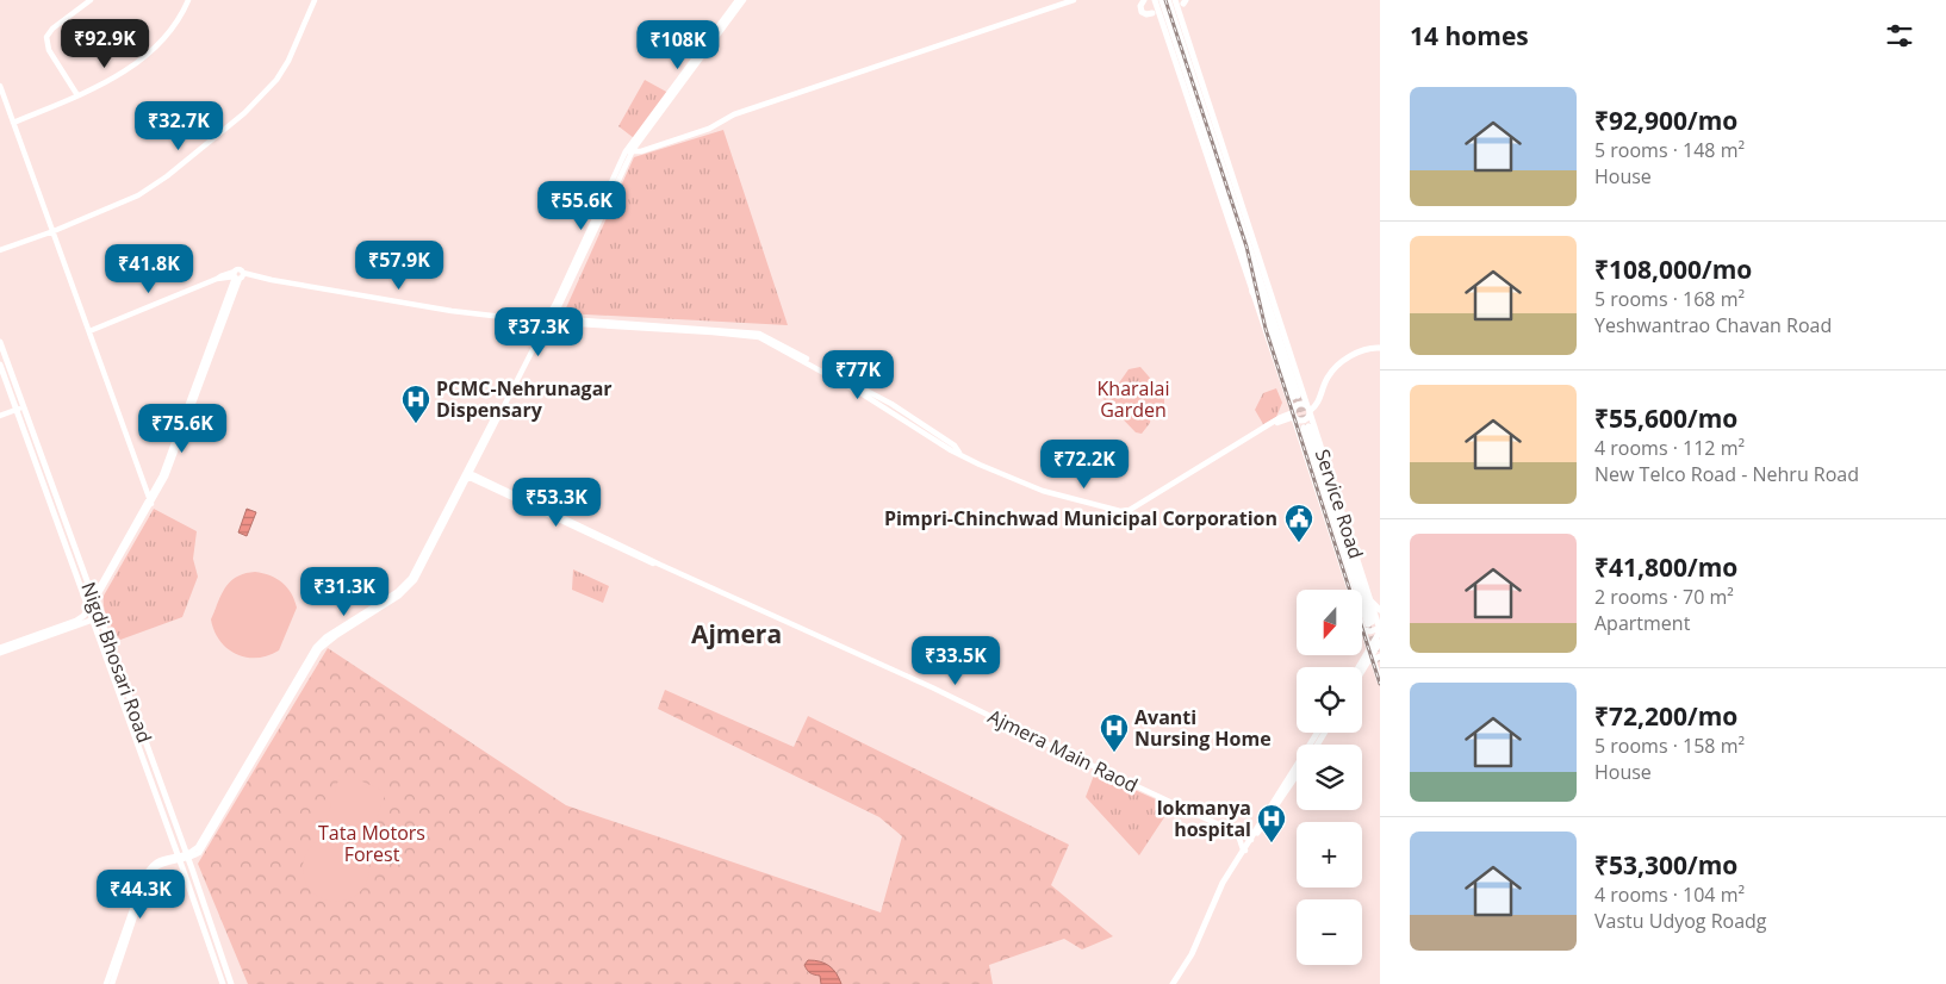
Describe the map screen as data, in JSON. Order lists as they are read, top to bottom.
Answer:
{
  "streets": {
    "main road": ["Service Road", "Nigdi Bhosari Road"],
    "street": ["Ajmera Main Raod"]
  },
  "districts": ["Ajmera"],
  "parks": ["Kharalai Garden", "Tata Motors Forest"],
  "places": {
    "hospital": ["PCMC-Nehrunagar Dispensary", "Avanti Nursing Home", "lokmanya hospital"],
    "public building": ["Pimpri-Chinchwad Municipal Corporation"]
  },
  "north": "bottom",
  "page": {
    "heading": "14 homes",
    "price": [
      "₹92.9K",
      "₹108K",
      "₹32.7K",
      "₹55.6K",
      "₹57.9K",
      "₹41.8K",
      "₹37.3K",
      "₹77K",
      "₹75.6K",
      "₹72.2K",
      "₹53.3K",
      "₹31.3K",
      "₹33.5K",
      "₹44.3K"
    ],
    "list": [
      {
        "name": "₹92,900/mo",
        "note": "5 rooms · 148 m² · House"
      },
      {
        "name": "₹108,000/mo",
        "note": "5 rooms · 168 m² · Yeshwantrao Chavan Road"
      },
      {
        "name": "₹55,600/mo",
        "note": "4 rooms · 112 m² · New Telco Road - Nehru Road"
      },
      {
        "name": "₹41,800/mo",
        "note": "2 rooms · 70 m² · Apartment"
      },
      {
        "name": "₹72,200/mo",
        "note": "5 rooms · 158 m² · House"
      },
      {
        "name": "₹53,300/mo",
        "note": "4 rooms · 104 m² · Vastu Udyog Roadg"
      }
    ],
    "map_buttons": ["+", "−"]
  }
}
